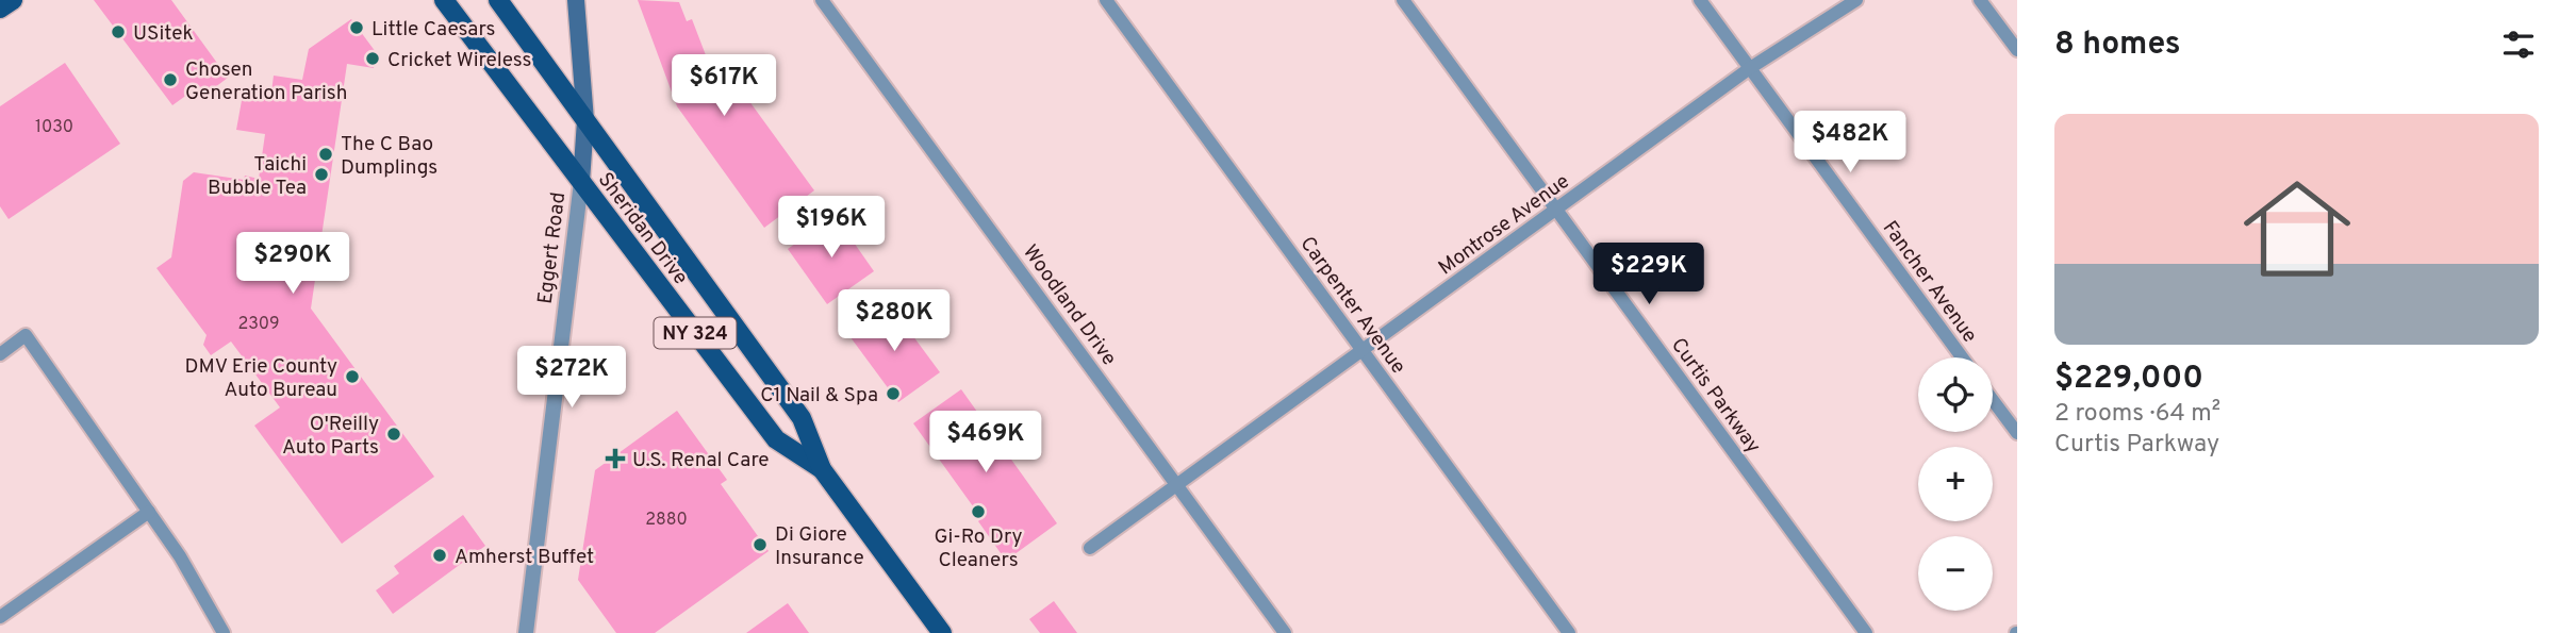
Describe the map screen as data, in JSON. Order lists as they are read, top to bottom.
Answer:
{
  "streets": {
    "main road": ["Sheridan Drive", "Eggert Road", "NY 324"],
    "street": [
      "Montrose Avenue",
      "Fancher Avenue",
      "Woodland Drive",
      "Carpenter Avenue",
      "Curtis Parkway"
    ]
  },
  "crossings": [
    ["Montrose Avenue", "Fancher Avenue"],
    ["Montrose Avenue", "Woodland Drive"],
    ["Montrose Avenue", "Carpenter Avenue"],
    ["Montrose Avenue", "Curtis Parkway"],
    ["Sheridan Drive", "Eggert Road"]
  ],
  "places": {
    "other": [
      "Little Caesars",
      "USitek",
      "Cricket Wireless",
      "Chosen Generation Parish",
      "The C Bao Dumplings",
      "Taichi Bubble Tea",
      "DMV Erie County Auto Bureau",
      "C1 Nail & Spa",
      "O'Reilly Auto Parts",
      "Gi-Ro Dry Cleaners",
      "Di Giore Insurance",
      "Amherst Buffet"
    ],
    "health": ["U.S. Renal Care"]
  },
  "house_numbers": ["1030", "2309", "2880"],
  "page": {
    "heading": "8 homes",
    "price": [
      "$617K",
      "$482K",
      "$196K",
      "$290K",
      "$229K",
      "$280K",
      "$272K",
      "$469K"
    ],
    "list": [
      {
        "name": "$229,000",
        "note": "2 rooms · 64 m² · Curtis Parkway"
      }
    ],
    "map_buttons": ["+", "−"]
  }
}
